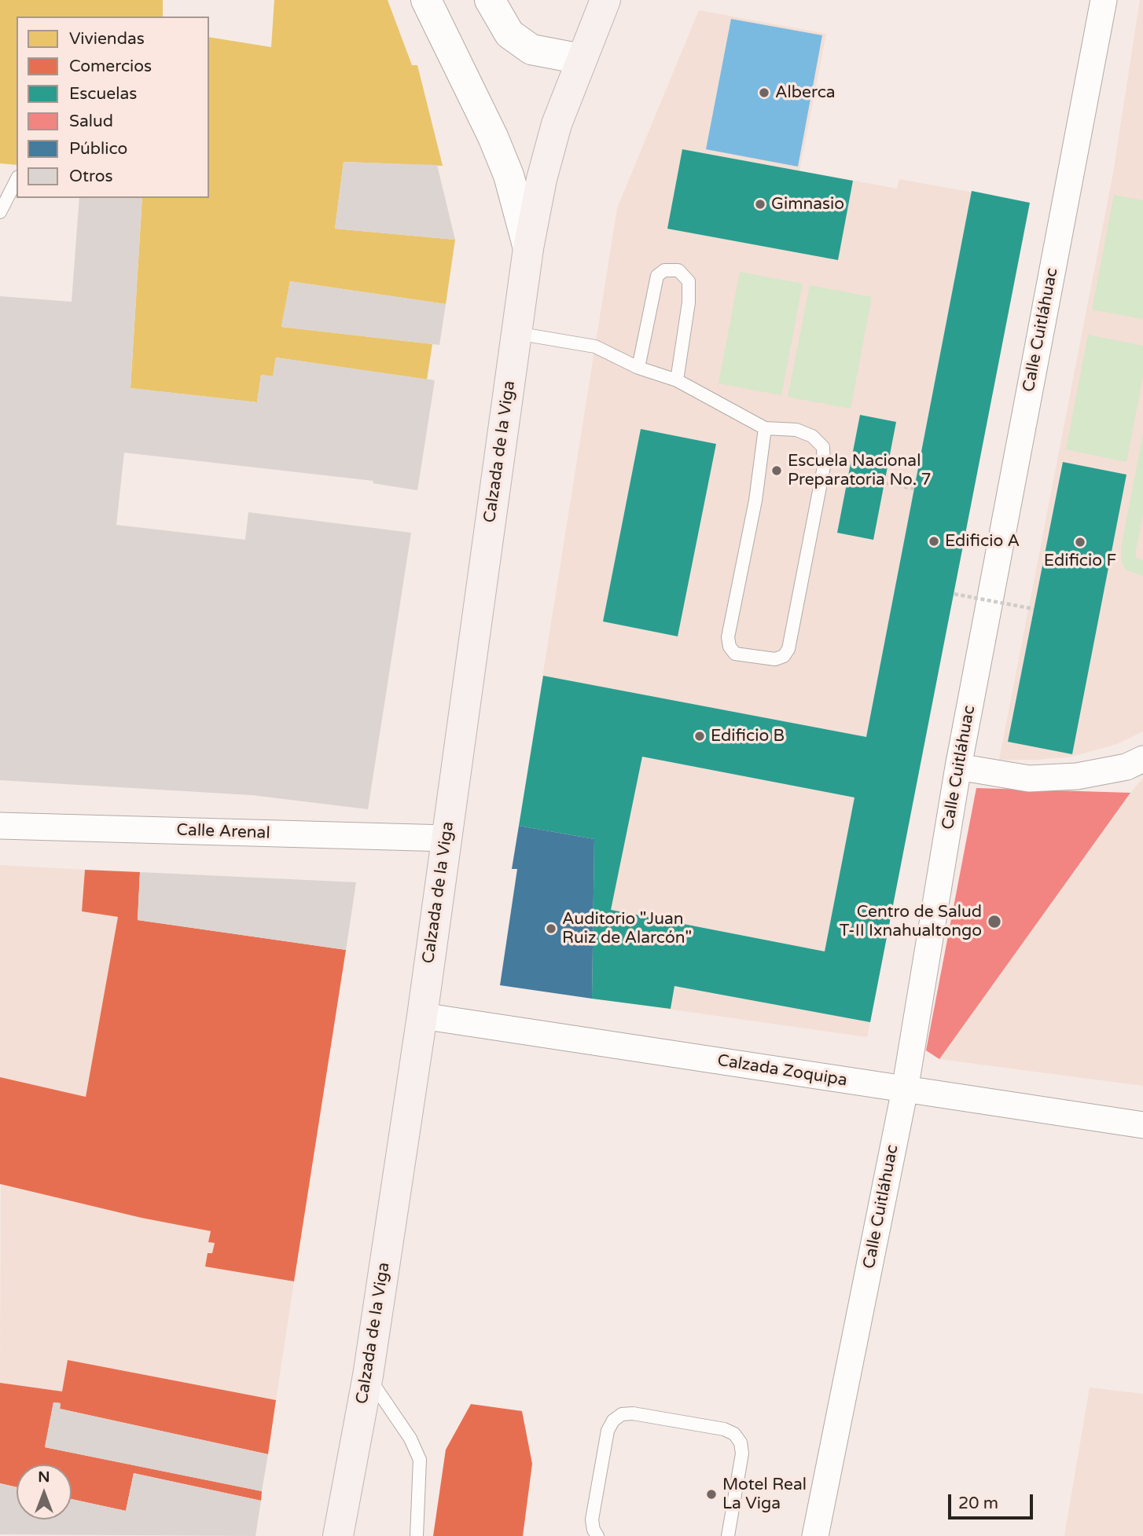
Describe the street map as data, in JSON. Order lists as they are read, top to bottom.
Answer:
{
  "streets": {
    "main road": ["Calzada de la Viga"],
    "street": ["Calle Cuitláhuac", "Calle Arenal", "Calzada Zoquipa"]
  },
  "crossings": [
    ["Calle Cuitláhuac", "Calzada Zoquipa"],
    ["Calzada de la Viga", "Calle Arenal"],
    ["Calzada de la Viga", "Calzada Zoquipa"]
  ],
  "places": [
    "Alberca",
    "Gimnasio",
    "Escuela Nacional Preparatoria No. 7",
    "Edificio A",
    "Edificio F",
    "Edificio B",
    "Centro de Salud T-II Ixnahualtongo",
    "Auditorio \"Juan Ruiz de Alarcón\"",
    "Motel Real La Viga"
  ],
  "legend": [
    "Viviendas",
    "Comercios",
    "Escuelas",
    "Salud",
    "Público",
    "Otros"
  ],
  "scale_bar": "20 m",
  "north": "top"
}
